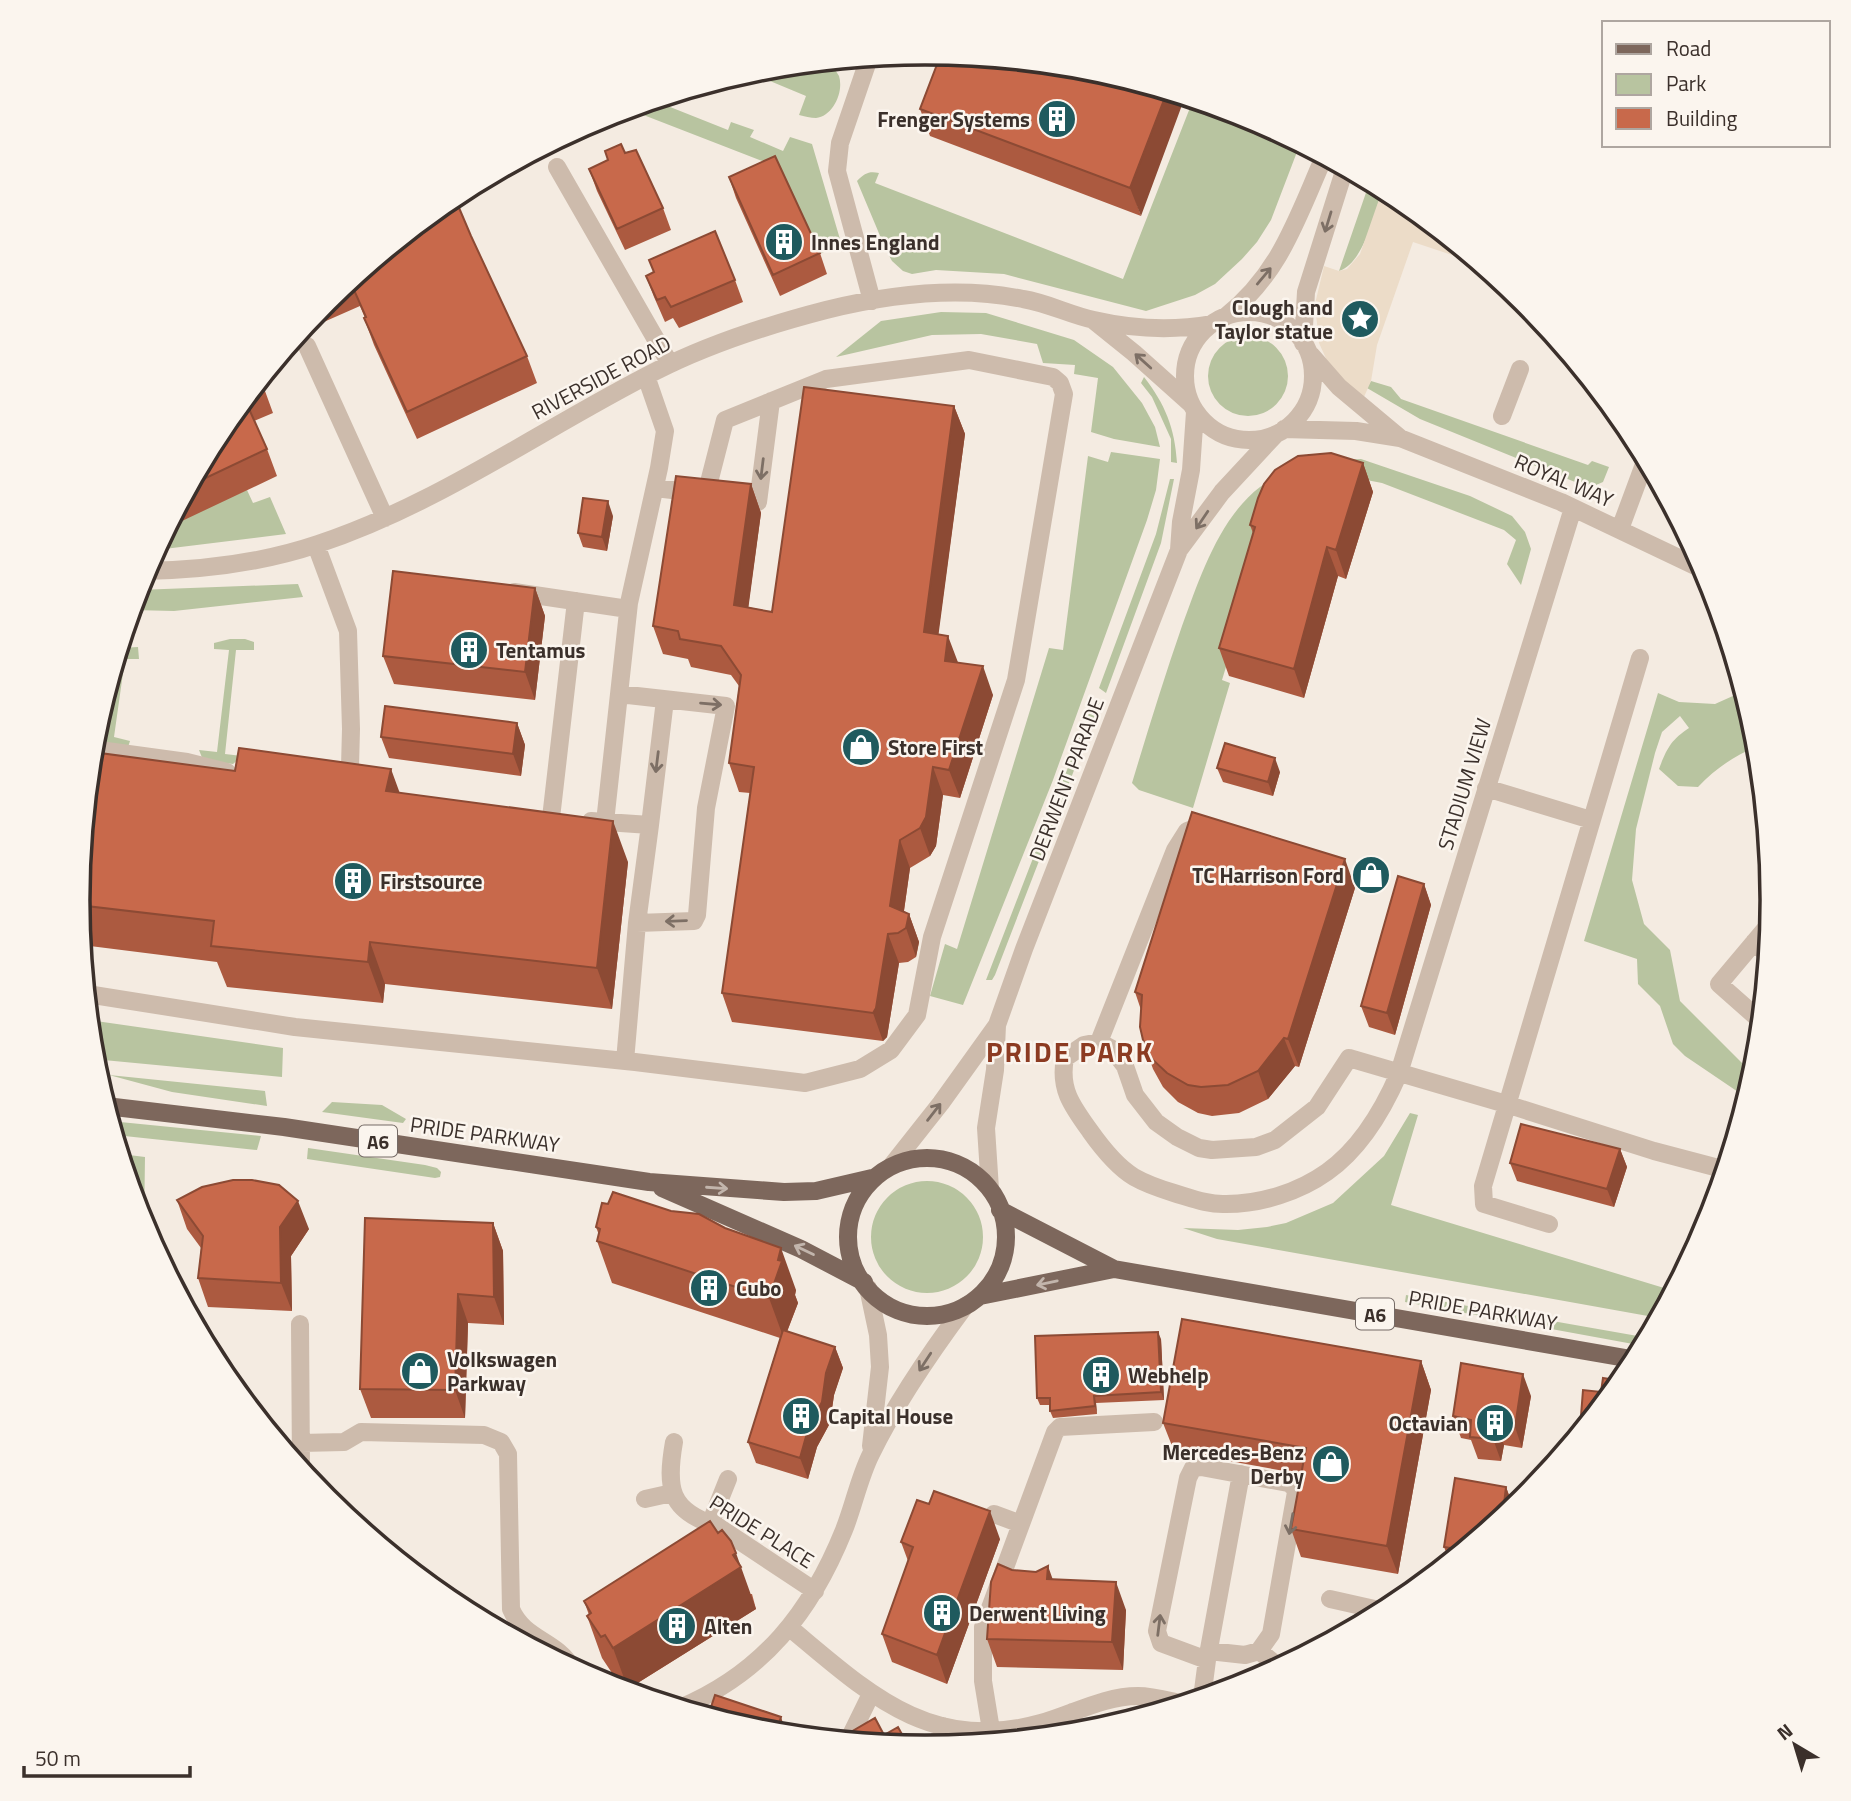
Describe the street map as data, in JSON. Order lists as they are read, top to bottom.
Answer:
{
  "streets": {
    "main road": ["PRIDE PARKWAY", "A6"],
    "street": [
      "RIVERSIDE ROAD",
      "ROYAL WAY",
      "DERWENT PARADE",
      "STADIUM VIEW",
      "PRIDE PLACE"
    ]
  },
  "crossings": [
    ["RIVERSIDE ROAD", "ROYAL WAY"],
    ["RIVERSIDE ROAD", "DERWENT PARADE"],
    ["ROYAL WAY", "DERWENT PARADE"],
    ["ROYAL WAY", "STADIUM VIEW"],
    ["DERWENT PARADE", "PRIDE PARKWAY"],
    ["DERWENT PARADE", "A6"],
    ["PRIDE PARKWAY", "A6"]
  ],
  "districts": ["PRIDE PARK"],
  "places": {
    "building": [
      "Frenger Systems",
      "Innes England",
      "Tentamus",
      "Firstsource",
      "Cubo",
      "Webhelp",
      "Capital House",
      "Octavian",
      "Derwent Living",
      "Alten"
    ],
    "place": ["Clough and Taylor statue"],
    "shop": [
      "Store First",
      "TC Harrison Ford",
      "Volkswagen Parkway",
      "Mercedes-Benz Derby"
    ]
  },
  "legend": ["Road", "Park", "Building"],
  "scale_bar": "50 m",
  "north": "top left"
}
